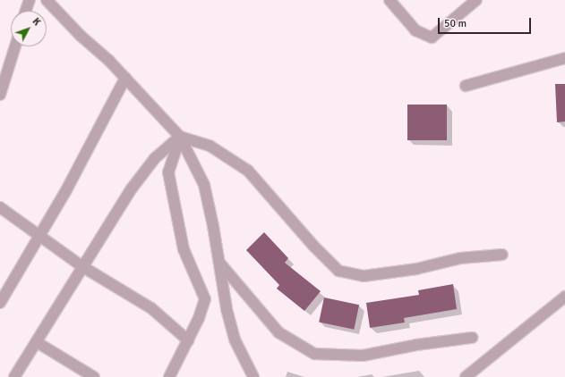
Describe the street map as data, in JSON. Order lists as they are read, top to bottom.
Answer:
{
  "scale_bar": "50 m",
  "north": "top right"
}
